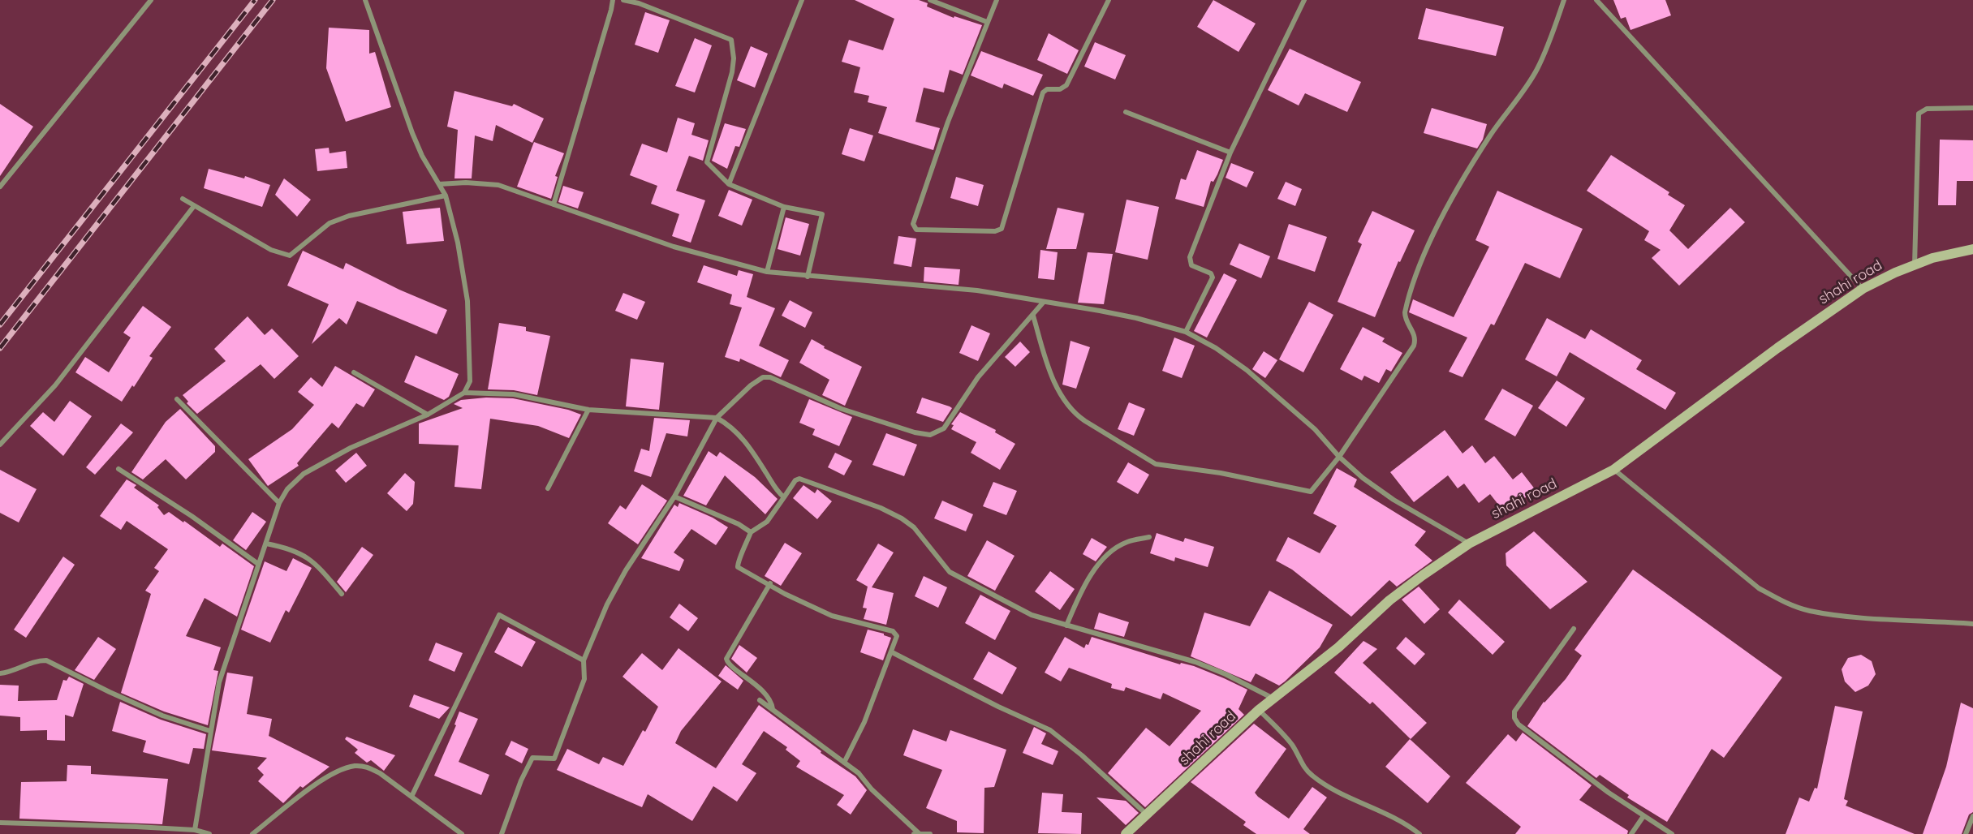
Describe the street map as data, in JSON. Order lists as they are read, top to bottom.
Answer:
{
  "streets": {
    "street": ["shahi road"]
  }
}
